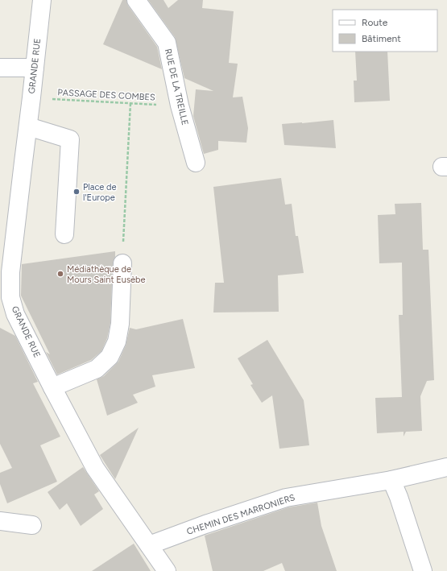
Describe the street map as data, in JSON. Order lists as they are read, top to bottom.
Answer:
{
  "streets": {
    "street": ["GRANDE RUE", "RUE DE LA TREILLE", "CHEMIN DES MARRONIERS"],
    "path": ["PASSAGE DES COMBES"]
  },
  "crossings": [
    ["GRANDE RUE", "PASSAGE DES COMBES"],
    ["GRANDE RUE", "CHEMIN DES MARRONIERS"],
    ["RUE DE LA TREILLE", "PASSAGE DES COMBES"]
  ],
  "places": ["Place de l'Europe", "Médiathèque de Mours Saint Eusèbe"],
  "legend": ["Route", "Bâtiment"]
}
